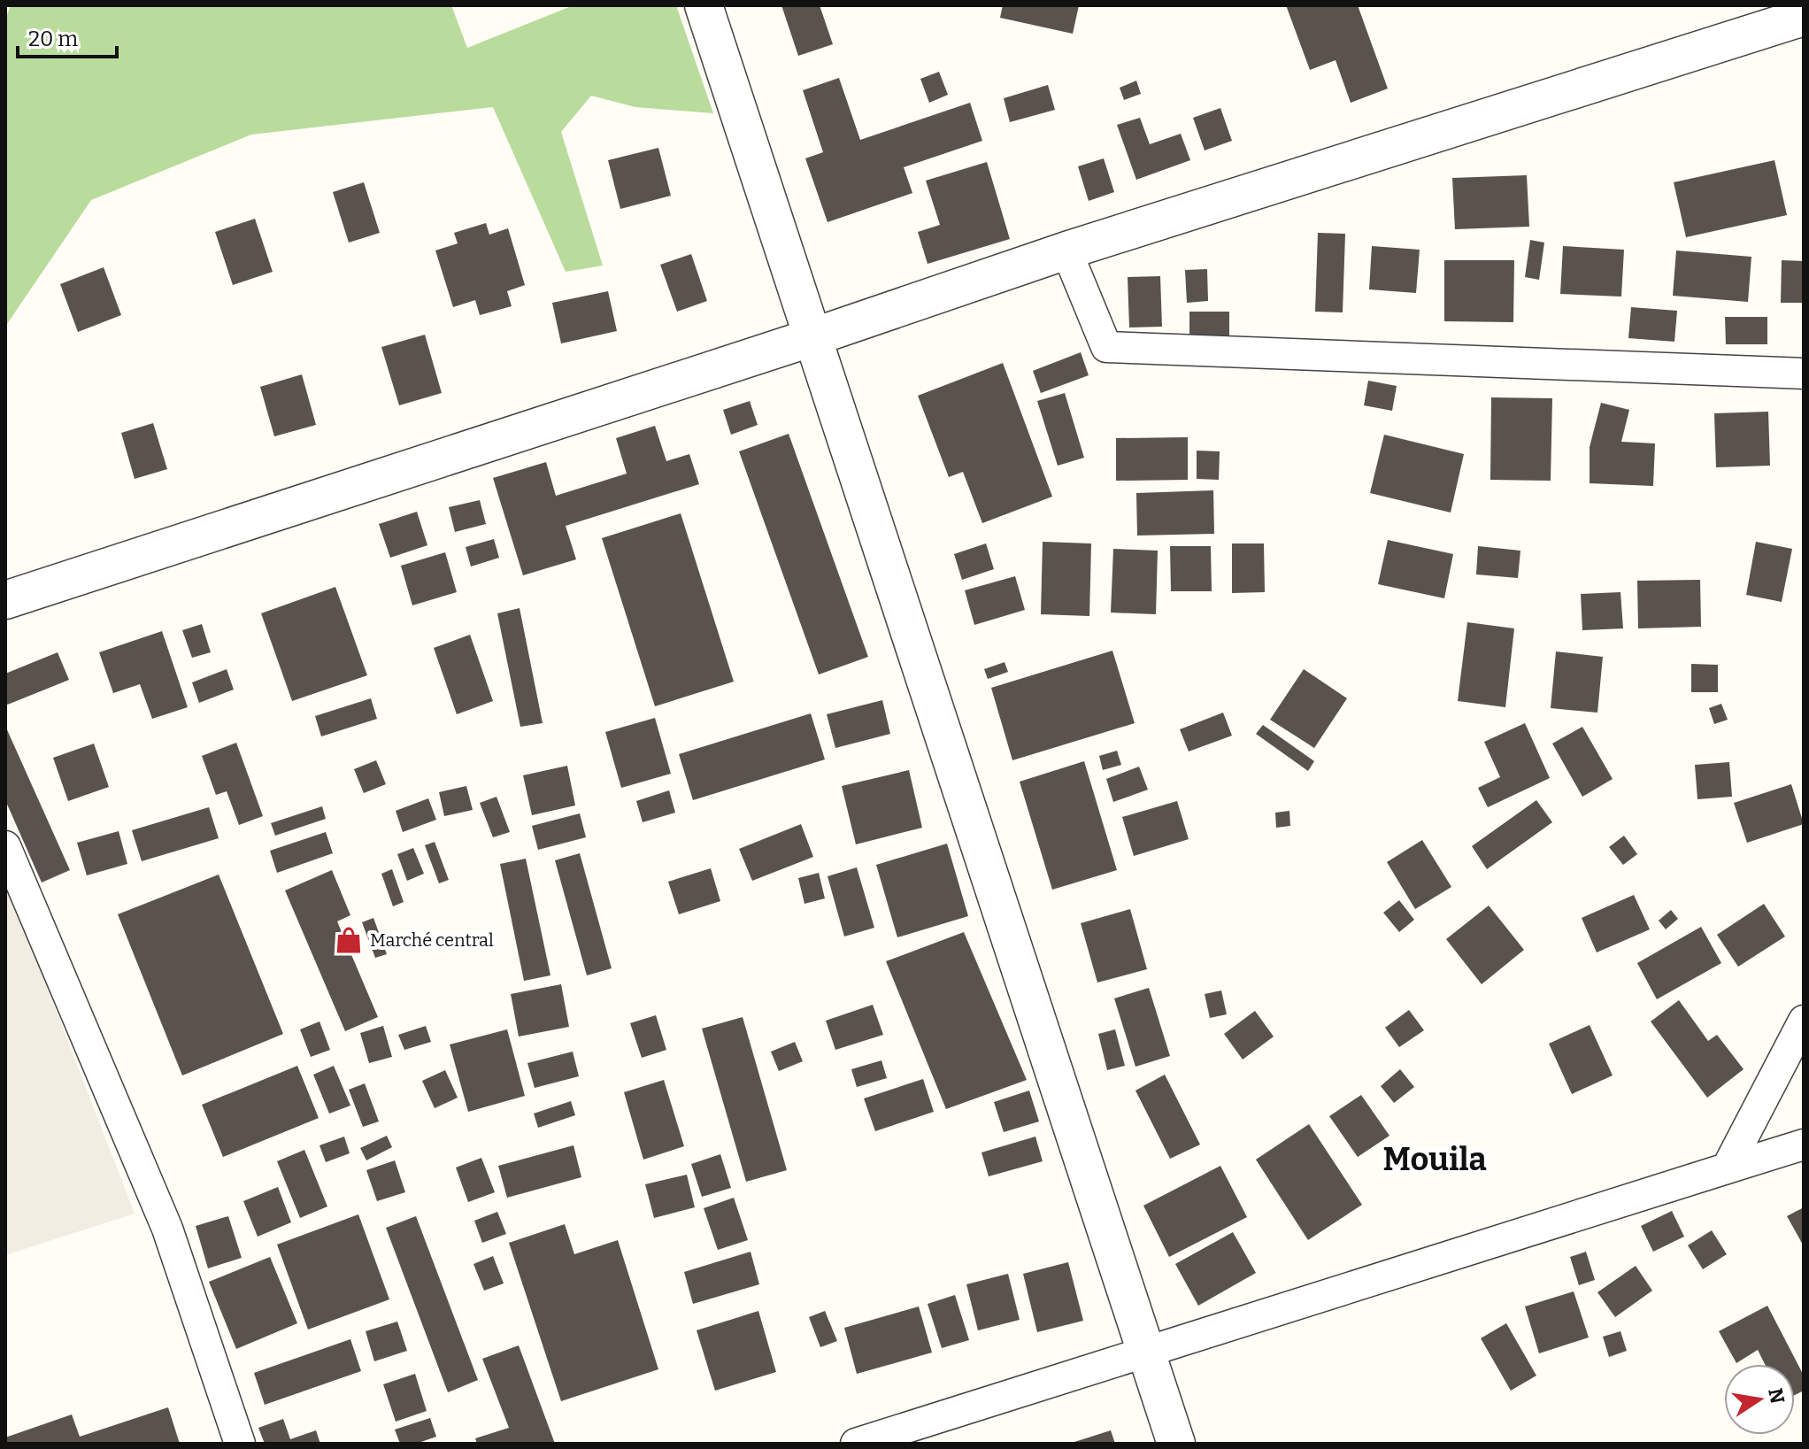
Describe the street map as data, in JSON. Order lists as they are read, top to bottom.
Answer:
{
  "districts": ["Mouila"],
  "places": {
    "shop": ["Marché central"]
  },
  "scale_bar": "20 m",
  "north": "right"
}
